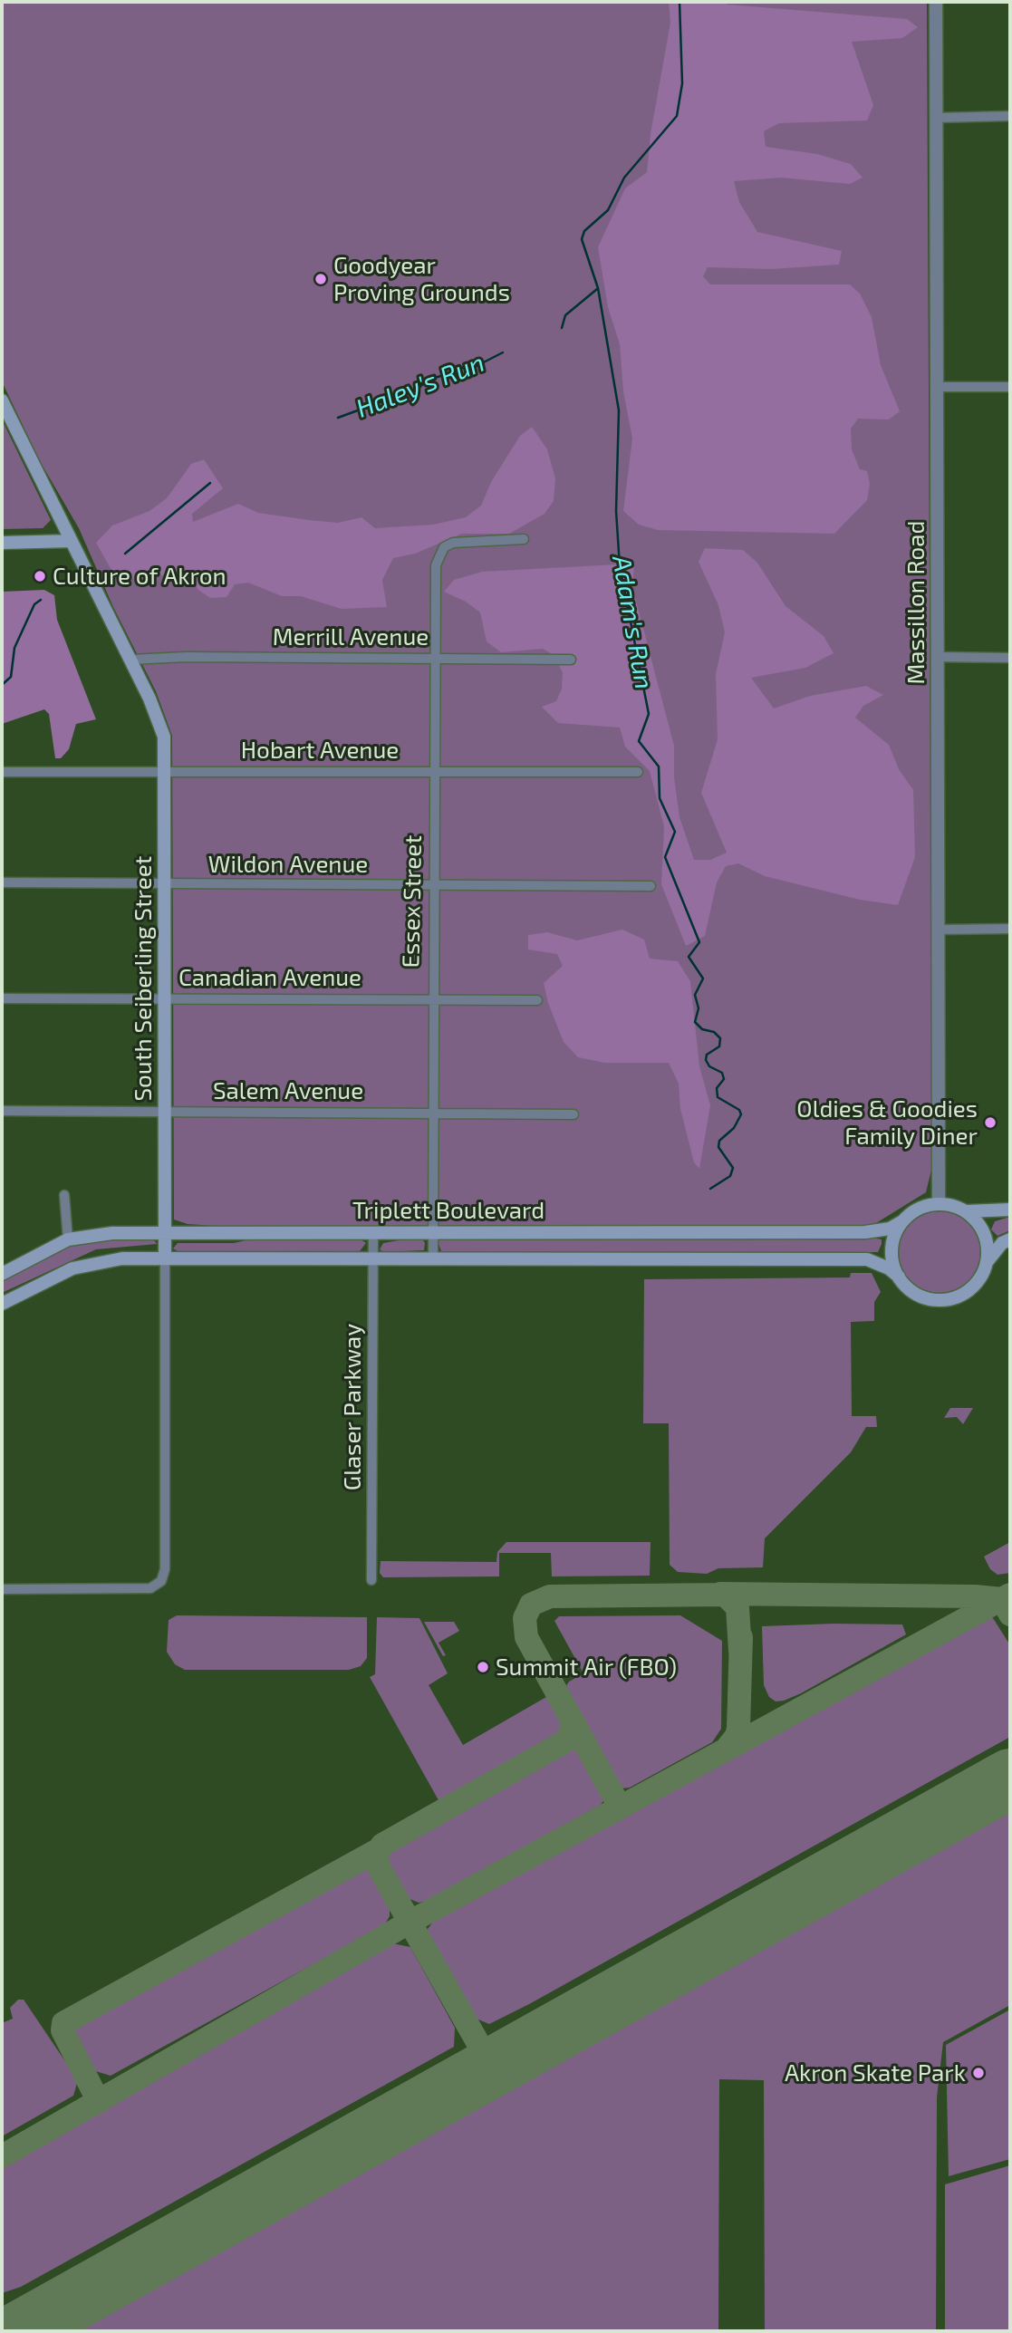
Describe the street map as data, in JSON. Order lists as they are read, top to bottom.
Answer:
{
  "streets": {
    "main road": ["South Seiberling Street", "Triplett Boulevard"],
    "street": [
      "Massillon Road",
      "Merrill Avenue",
      "Hobart Avenue",
      "Wildon Avenue",
      "Essex Street",
      "Canadian Avenue",
      "Salem Avenue",
      "Glaser Parkway"
    ]
  },
  "crossings": [
    ["Massillon Road", "Triplett Boulevard"],
    ["Merrill Avenue", "Essex Street"],
    ["Merrill Avenue", "South Seiberling Street"],
    ["Hobart Avenue", "Essex Street"],
    ["Hobart Avenue", "South Seiberling Street"],
    ["Wildon Avenue", "Essex Street"],
    ["Wildon Avenue", "South Seiberling Street"],
    ["Essex Street", "Canadian Avenue"],
    ["Essex Street", "Salem Avenue"],
    ["Essex Street", "Triplett Boulevard"],
    ["Canadian Avenue", "South Seiberling Street"],
    ["South Seiberling Street", "Salem Avenue"],
    ["South Seiberling Street", "Triplett Boulevard"],
    ["Triplett Boulevard", "Glaser Parkway"]
  ],
  "water": ["Haley's Run", "Adam's Run"],
  "places": [
    "Goodyear Proving Grounds",
    "Culture of Akron",
    "Oldies & Goodies Family Diner",
    "Summit Air (FBO)",
    "Akron Skate Park"
  ]
}
